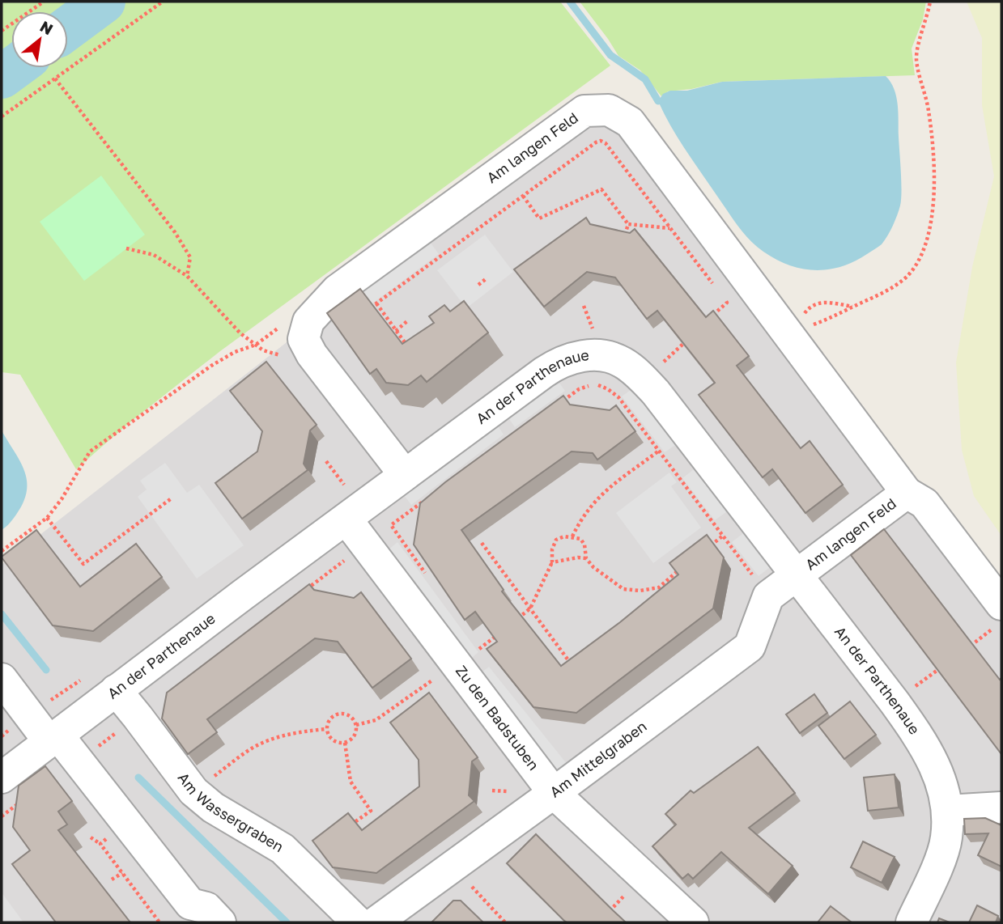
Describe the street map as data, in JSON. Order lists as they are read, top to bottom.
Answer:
{
  "streets": {
    "street": [
      "Am langen Feld",
      "An der Parthenaue",
      "Zu den Badstuben",
      "Am Mittelgraben",
      "Am Wassergraben"
    ]
  },
  "crossings": [
    ["Am langen Feld", "An der Parthenaue"],
    ["An der Parthenaue", "Zu den Badstuben"],
    ["An der Parthenaue", "Am Wassergraben"],
    ["Zu den Badstuben", "Am Mittelgraben"]
  ],
  "north": "top right"
}
